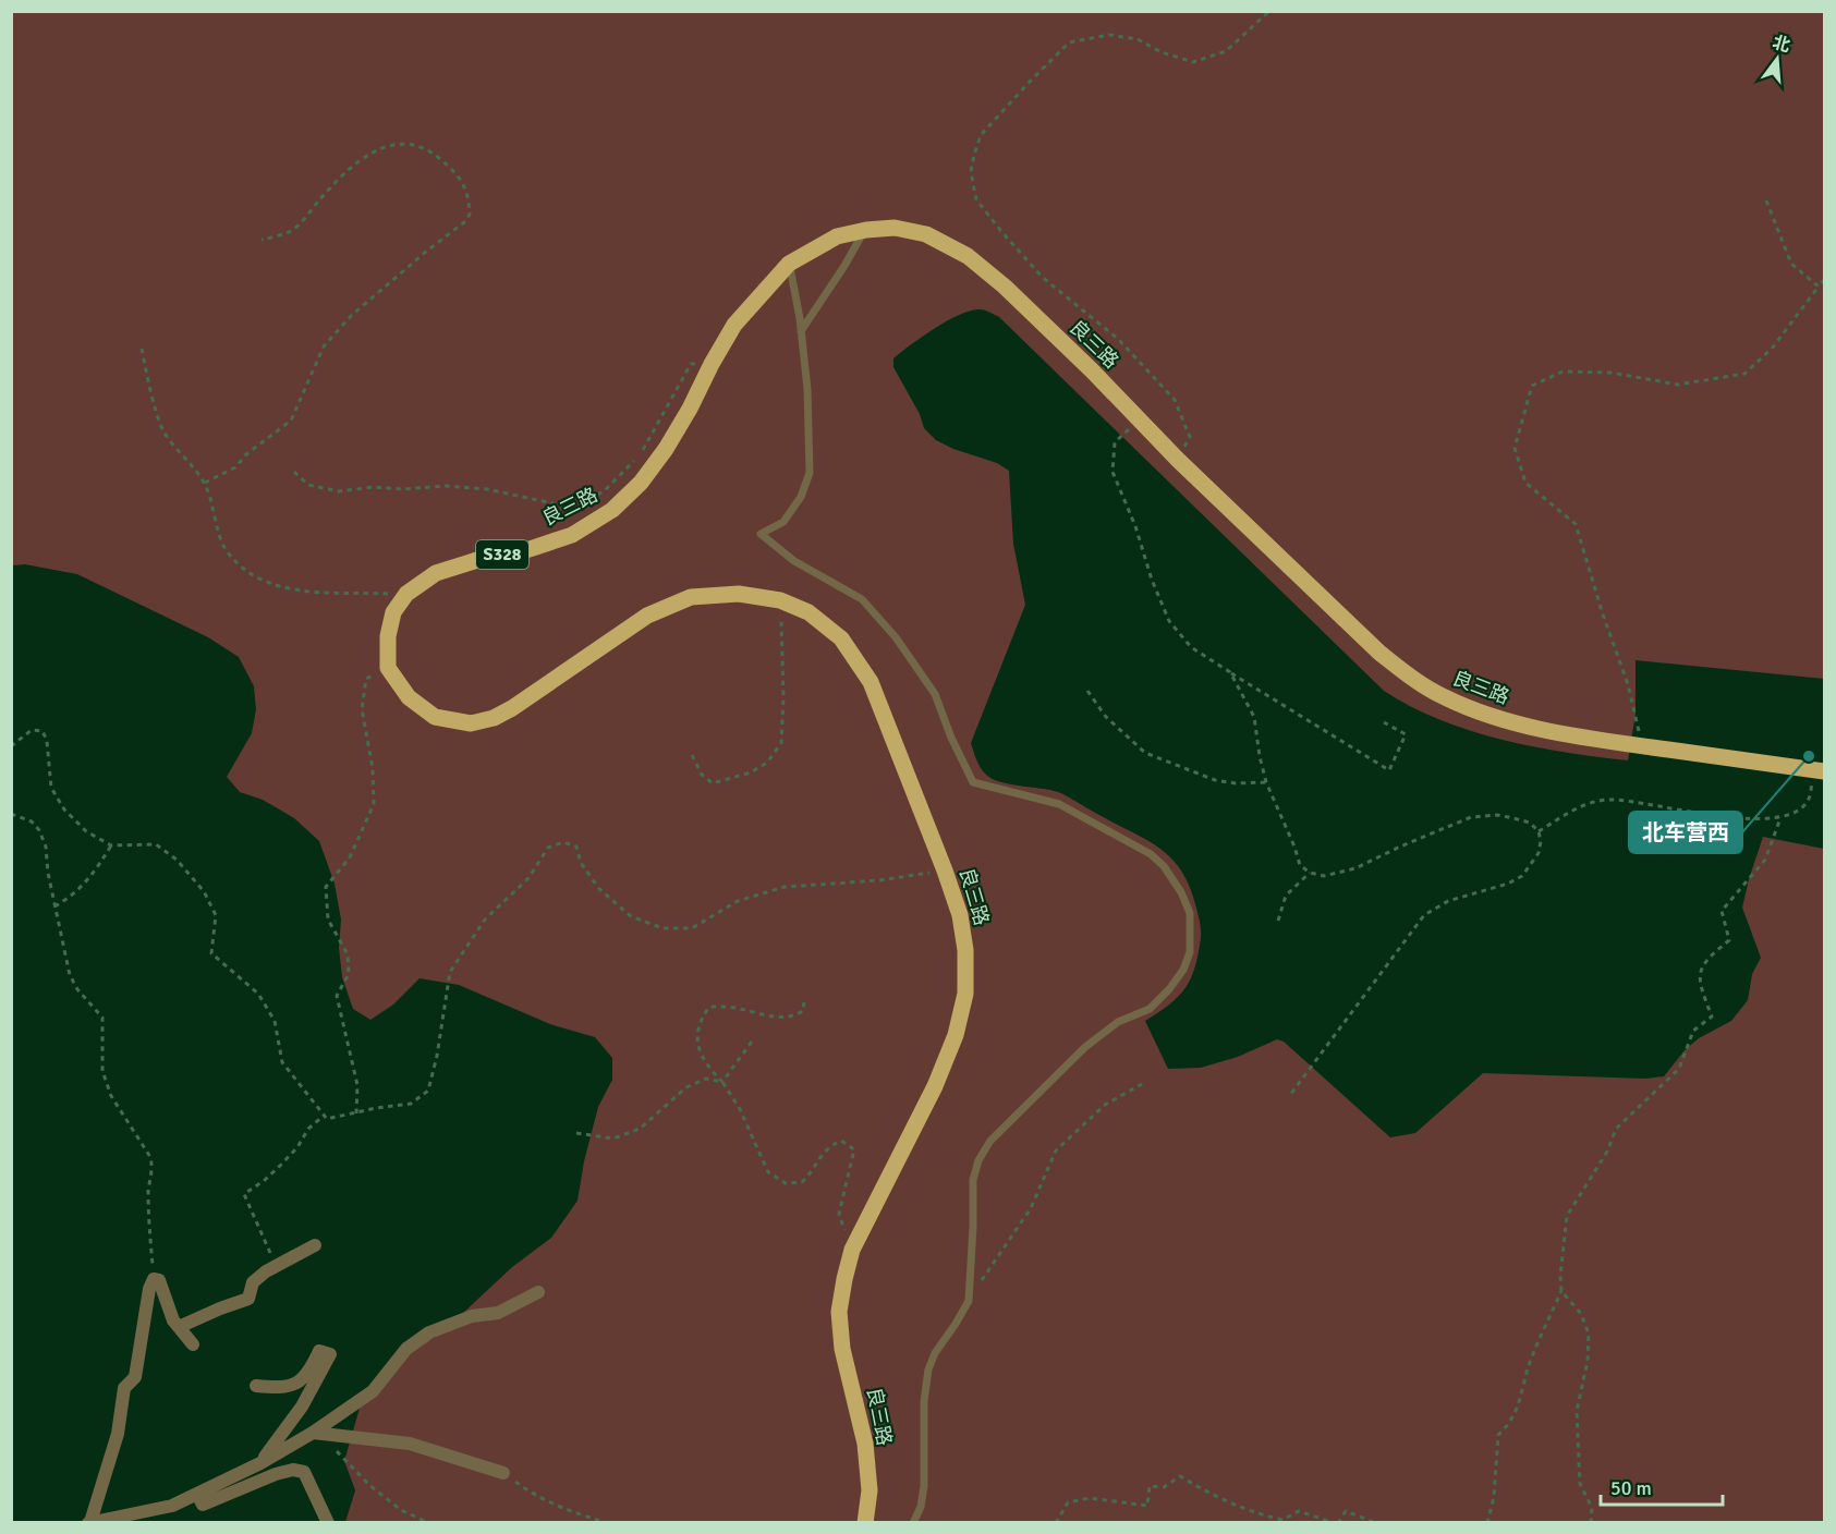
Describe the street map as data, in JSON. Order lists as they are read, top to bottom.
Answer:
{
  "streets": {
    "main road": ["良三路", "S328"]
  },
  "places": ["北车营西"],
  "scale_bar": "50 m",
  "north": "top"
}
